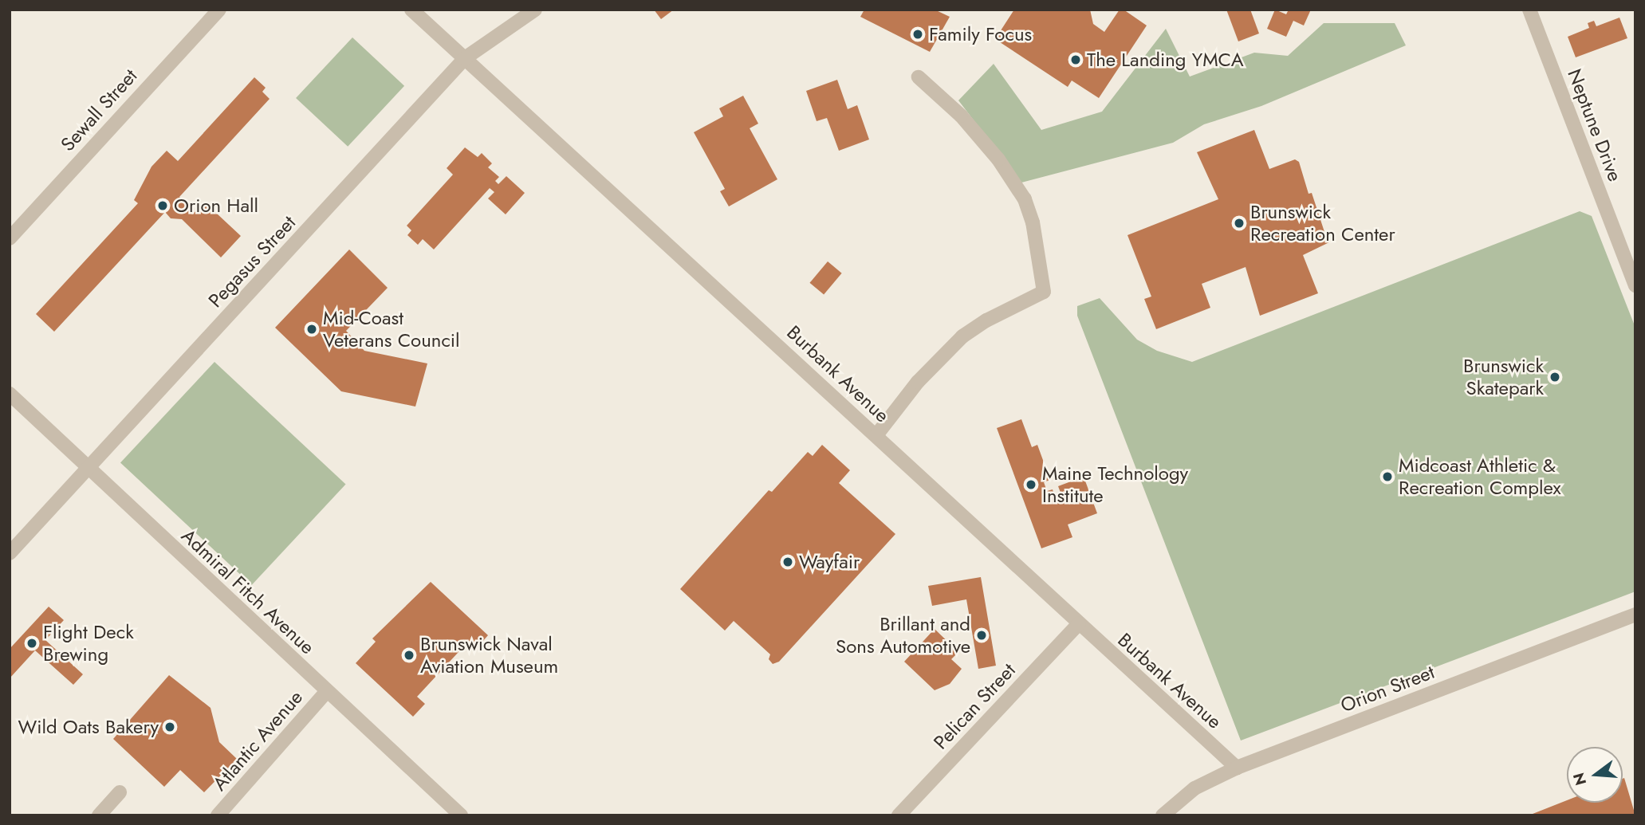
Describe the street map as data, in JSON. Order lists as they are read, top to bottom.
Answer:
{
  "streets": {
    "street": [
      "Sewall Street",
      "Neptune Drive",
      "Pegasus Street",
      "Burbank Avenue",
      "Admiral Fitch Avenue",
      "Orion Street",
      "Pelican Street",
      "Atlantic Avenue"
    ]
  },
  "crossings": [
    ["Pegasus Street", "Burbank Avenue"],
    ["Pegasus Street", "Admiral Fitch Avenue"],
    ["Burbank Avenue", "Orion Street"],
    ["Burbank Avenue", "Pelican Street"],
    ["Admiral Fitch Avenue", "Atlantic Avenue"]
  ],
  "places": [
    "Family Focus",
    "The Landing YMCA",
    "Orion Hall",
    "Brunswick Recreation Center",
    "Mid-Coast Veterans Council",
    "Brunswick Skatepark",
    "Midcoast Athletic & Recreation Complex",
    "Maine Technology Institute",
    "Wayfair",
    "Brillant and Sons Automotive",
    "Flight Deck Brewing",
    "Brunswick Naval Aviation Museum",
    "Wild Oats Bakery"
  ],
  "north": "left"
}
